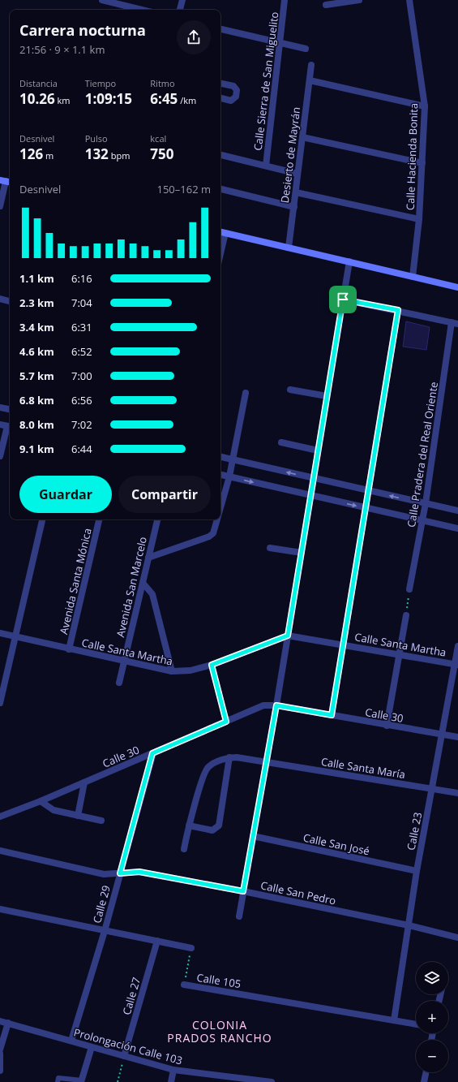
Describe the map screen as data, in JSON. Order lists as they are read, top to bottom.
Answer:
{
  "streets": {
    "street": [
      "Calle Sierra de San Miguelito",
      "Desierto de Mayrán",
      "Calle Hacienda Bonita",
      "Calle Pradera del Real Oriente",
      "Avenida Santa Mónica",
      "Avenida San Marcelo",
      "Calle Santa Martha",
      "Calle 30",
      "Calle Santa María",
      "Calle 23",
      "Calle San José",
      "Calle San Pedro",
      "Calle 29",
      "Calle 105",
      "Calle 27",
      "Prolongación Calle 103"
    ]
  },
  "crossings": [
    ["Avenida Santa Mónica", "Calle Santa Martha"],
    ["Avenida San Marcelo", "Calle Santa Martha"],
    ["Calle Santa Martha", "Calle 23"],
    ["Calle 30", "Calle 23"],
    ["Calle 30", "Calle 29"],
    ["Calle Santa María", "Calle 23"],
    ["Calle 23", "Calle San José"],
    ["Calle 23", "Calle San Pedro"],
    ["Calle 23", "Calle 105"],
    ["Calle San Pedro", "Calle 29"],
    ["Calle 29", "Prolongación Calle 103"],
    ["Calle 27", "Prolongación Calle 103"]
  ],
  "districts": ["COLONIA PRADOS RANCHO"],
  "page": {
    "heading": ["Carrera nocturna", "21:56 · 9 × 1.1 km"],
    "stats": [
      ["Distancia", "10.26 km"],
      ["Tiempo", "1:09:15"],
      ["Ritmo", "6:45 /km"],
      ["Desnivel", "126 m"],
      ["Pulso", "132 bpm"],
      ["kcal", "750"]
    ],
    "chart": ["Desnivel", "150–162 m"],
    "list": [
      {
        "name": "1.1 km",
        "note": "6:16"
      },
      {
        "name": "2.3 km",
        "note": "7:04"
      },
      {
        "name": "3.4 km",
        "note": "6:31"
      },
      {
        "name": "4.6 km",
        "note": "6:52"
      },
      {
        "name": "5.7 km",
        "note": "7:00"
      },
      {
        "name": "6.8 km",
        "note": "6:56"
      },
      {
        "name": "8.0 km",
        "note": "7:02"
      },
      {
        "name": "9.1 km",
        "note": "6:44"
      }
    ],
    "buttons": ["Guardar", "Compartir"],
    "map_buttons": ["+", "−"]
  }
}
